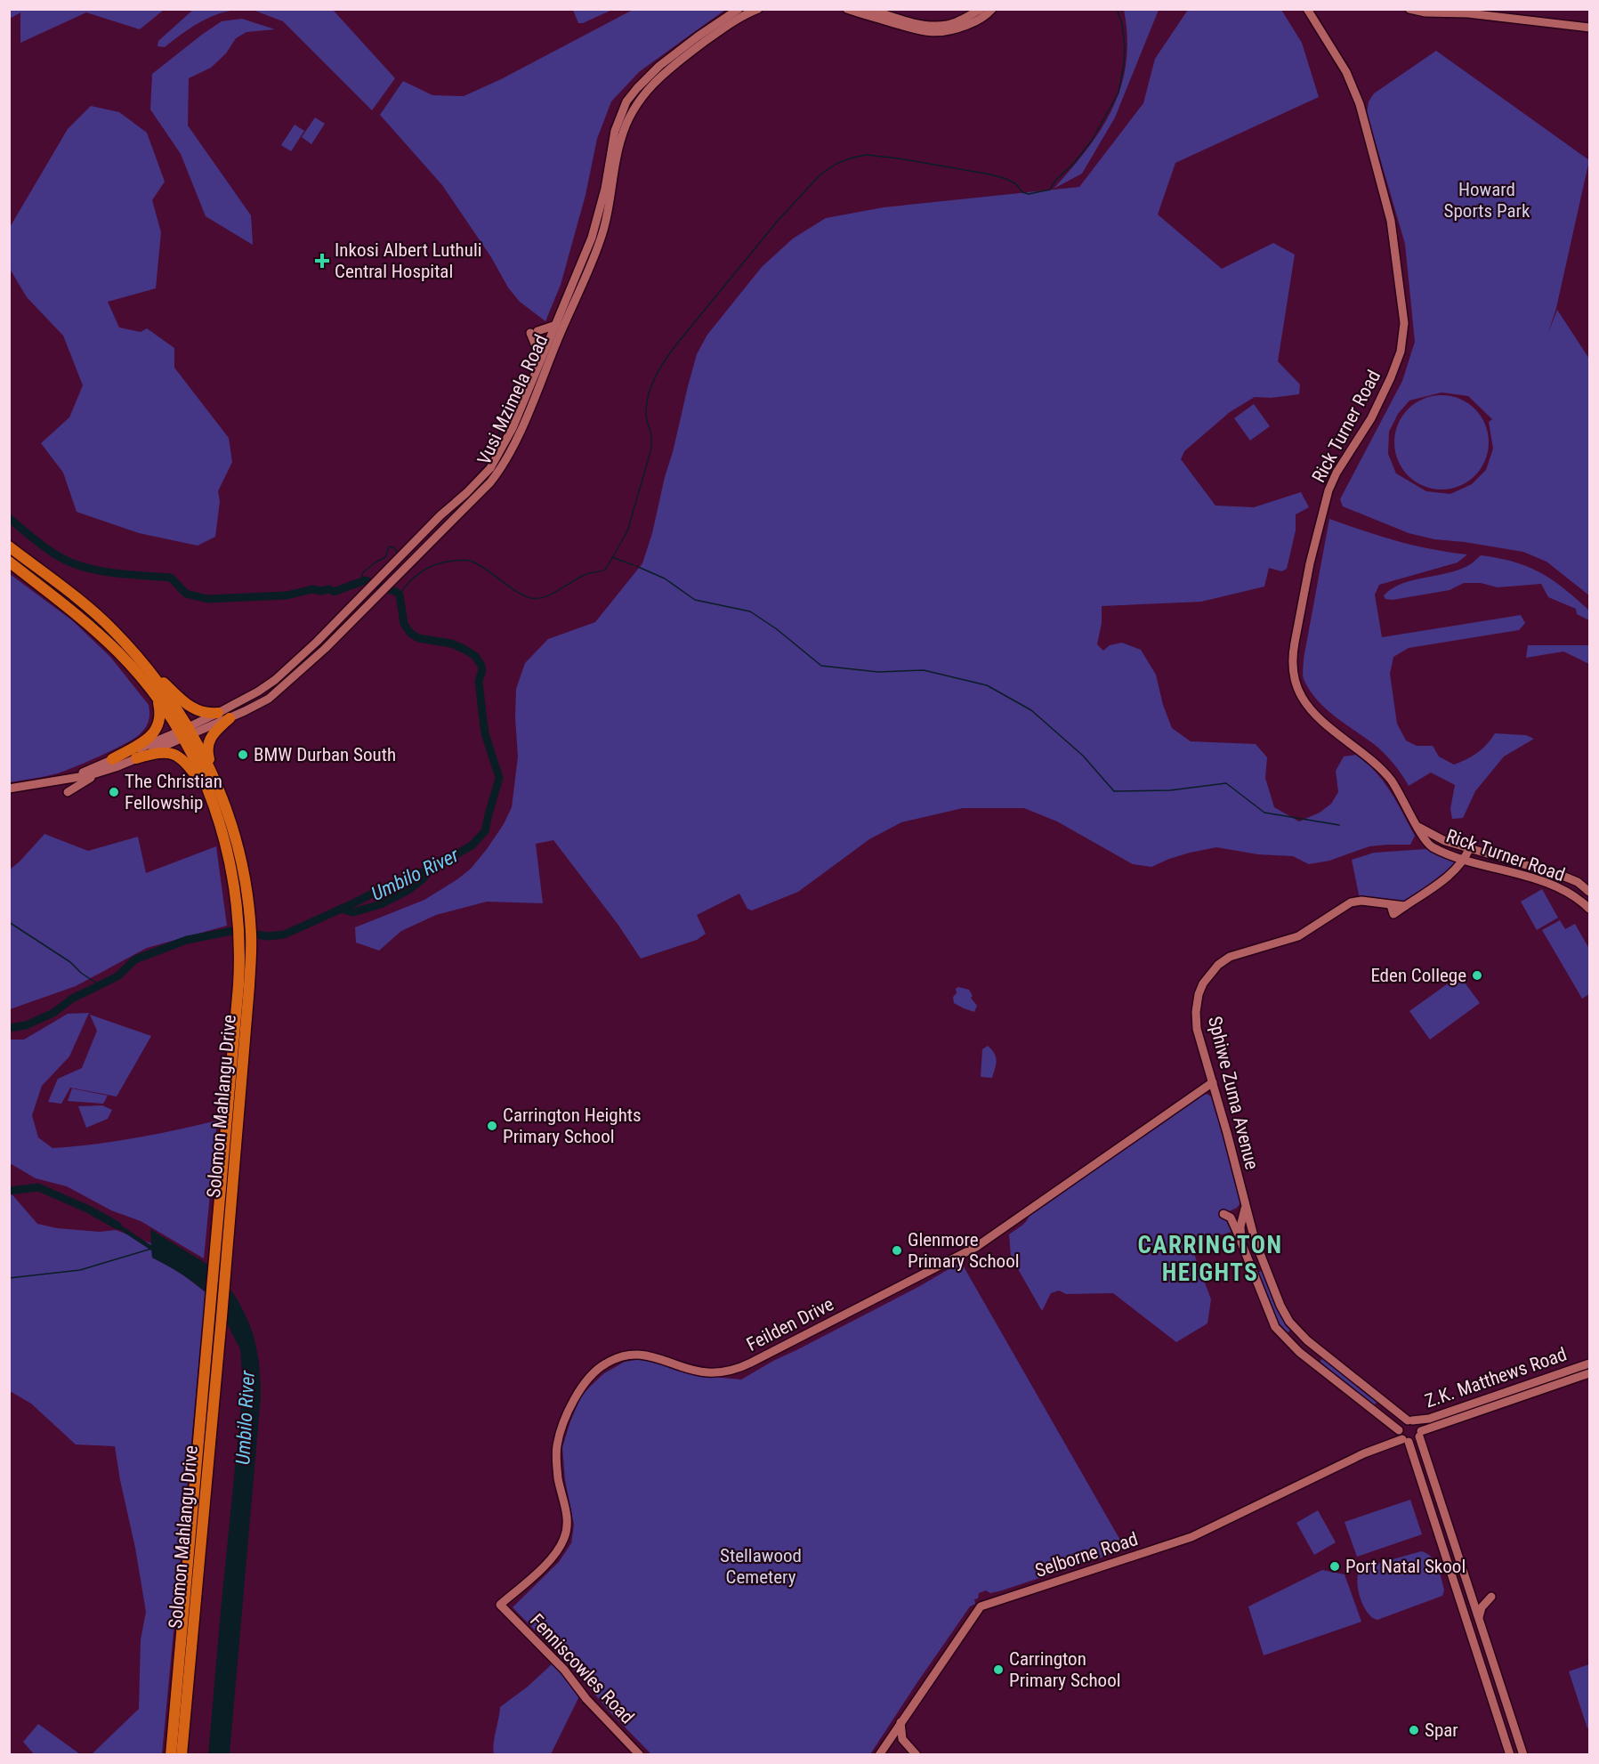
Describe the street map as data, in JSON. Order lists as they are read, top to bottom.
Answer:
{
  "streets": {
    "highway": ["Solomon Mahlangu Drive"],
    "street": [
      "Vusi Mzimela Road",
      "Rick Turner Road",
      "Sphiwe Zuma Avenue",
      "Feilden Drive",
      "Z.K. Matthews Road",
      "Selborne Road",
      "Fenniscowles Road"
    ]
  },
  "crossings": [
    ["Vusi Mzimela Road", "Solomon Mahlangu Drive"],
    ["Sphiwe Zuma Avenue", "Feilden Drive"],
    ["Sphiwe Zuma Avenue", "Z.K. Matthews Road"],
    ["Sphiwe Zuma Avenue", "Selborne Road"],
    ["Feilden Drive", "Fenniscowles Road"],
    ["Z.K. Matthews Road", "Selborne Road"]
  ],
  "districts": ["CARRINGTON HEIGHTS"],
  "water": ["Umbilo River"],
  "parks": ["Howard Sports Park", "Stellawood Cemetery"],
  "places": {
    "health": ["Inkosi Albert Luthuli Central Hospital"],
    "other": [
      "BMW Durban South",
      "The Christian Fellowship",
      "Eden College",
      "Carrington Heights Primary School",
      "Glenmore Primary School",
      "Port Natal Skool",
      "Carrington Primary School",
      "Spar"
    ]
  }
}
